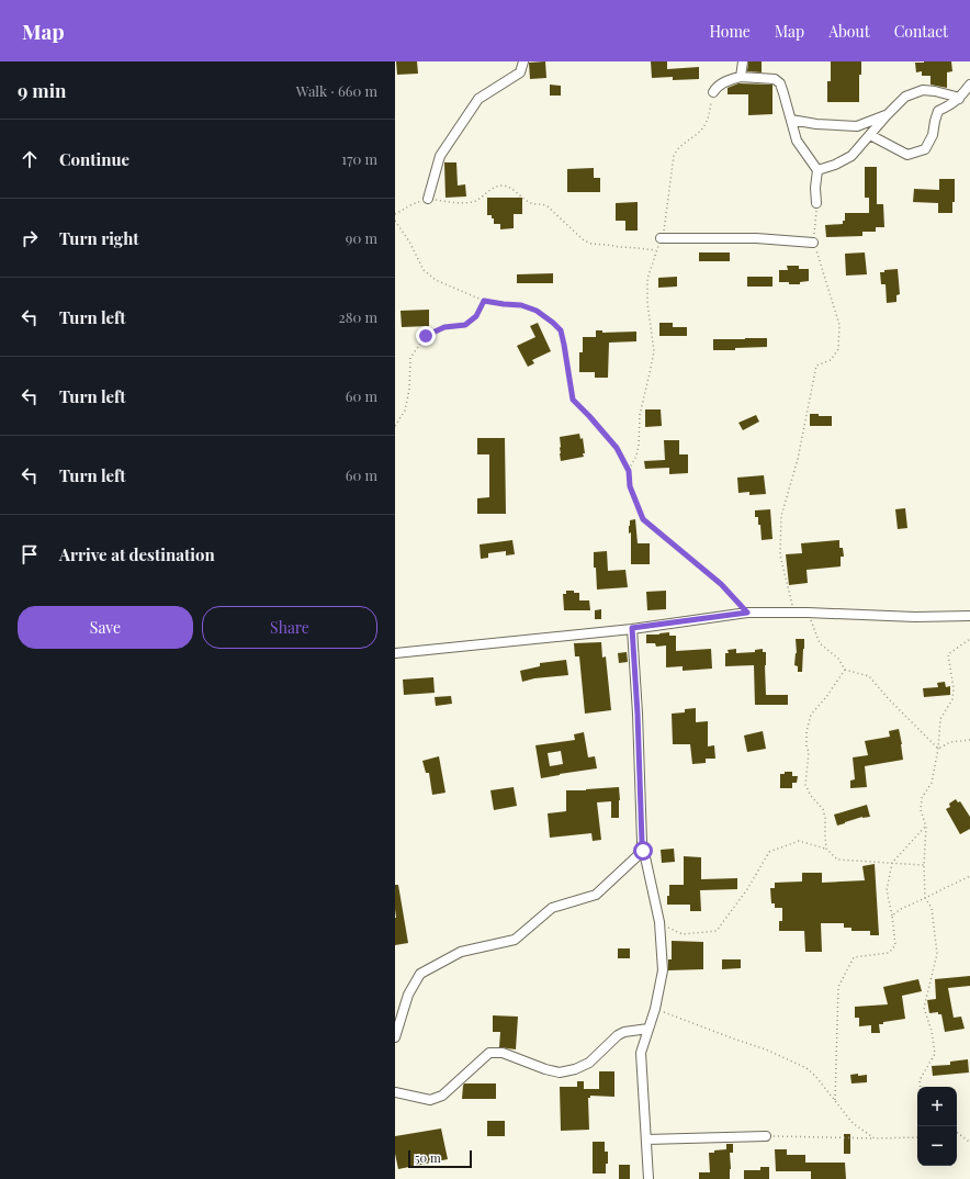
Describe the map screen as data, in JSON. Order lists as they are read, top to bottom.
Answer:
{
  "scale_bar": "50 m",
  "page": {
    "header": "Map",
    "nav": [
      "Home",
      "Map",
      "About",
      "Contact"
    ],
    "heading": ["9 min", "Walk · 660 m"],
    "list": [
      ["Continue", "170 m"],
      ["Turn right", "90 m"],
      ["Turn left", "280 m"],
      ["Turn left", "60 m"],
      ["Turn left", "60 m"],
      "Arrive at destination"
    ],
    "buttons": ["Save", "Share"],
    "map_buttons": ["+", "−"],
    "scale": "50 m"
  }
}
